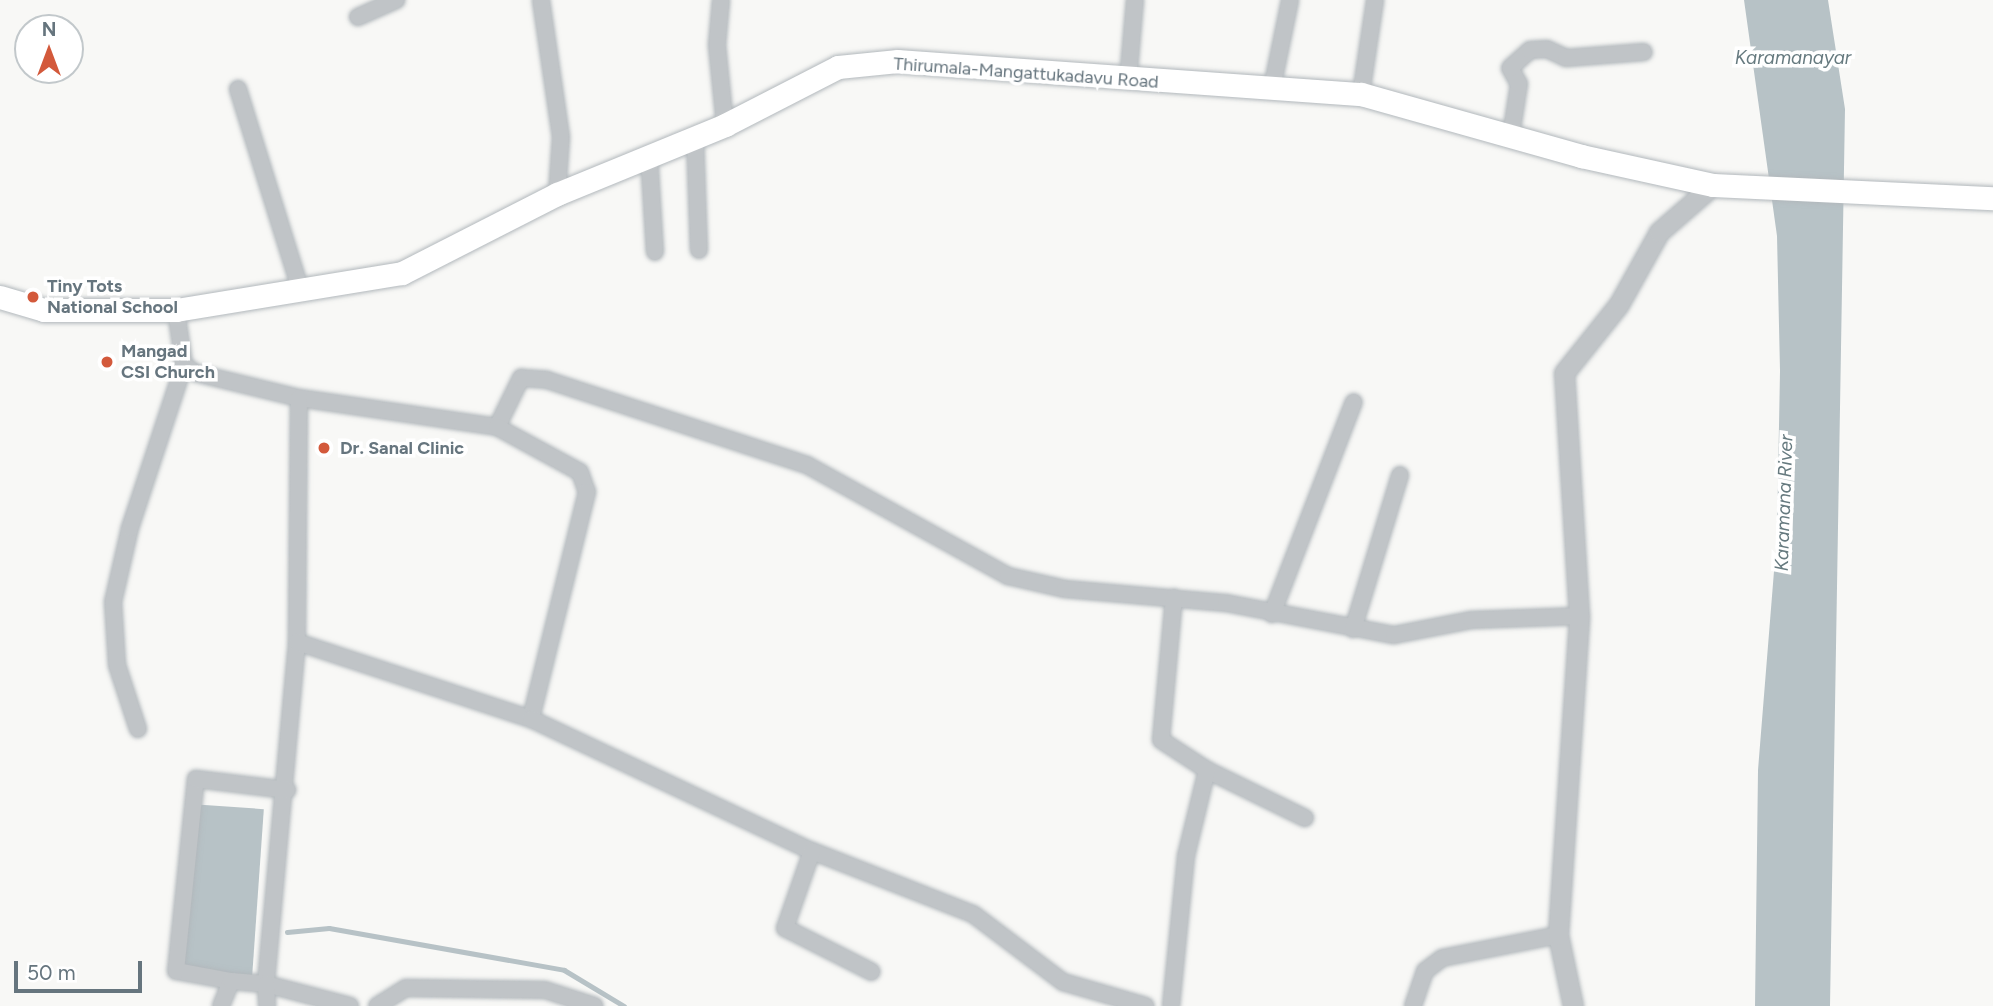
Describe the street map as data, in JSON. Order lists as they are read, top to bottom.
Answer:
{
  "streets": {
    "main road": ["Thirumala-Mangattukadavu Road"]
  },
  "water": ["Karamanayar", "Karamana River"],
  "places": ["Tiny Tots National School", "Mangad CSI Church", "Dr. Sanal Clinic"],
  "scale_bar": "50 m",
  "north": "top"
}
